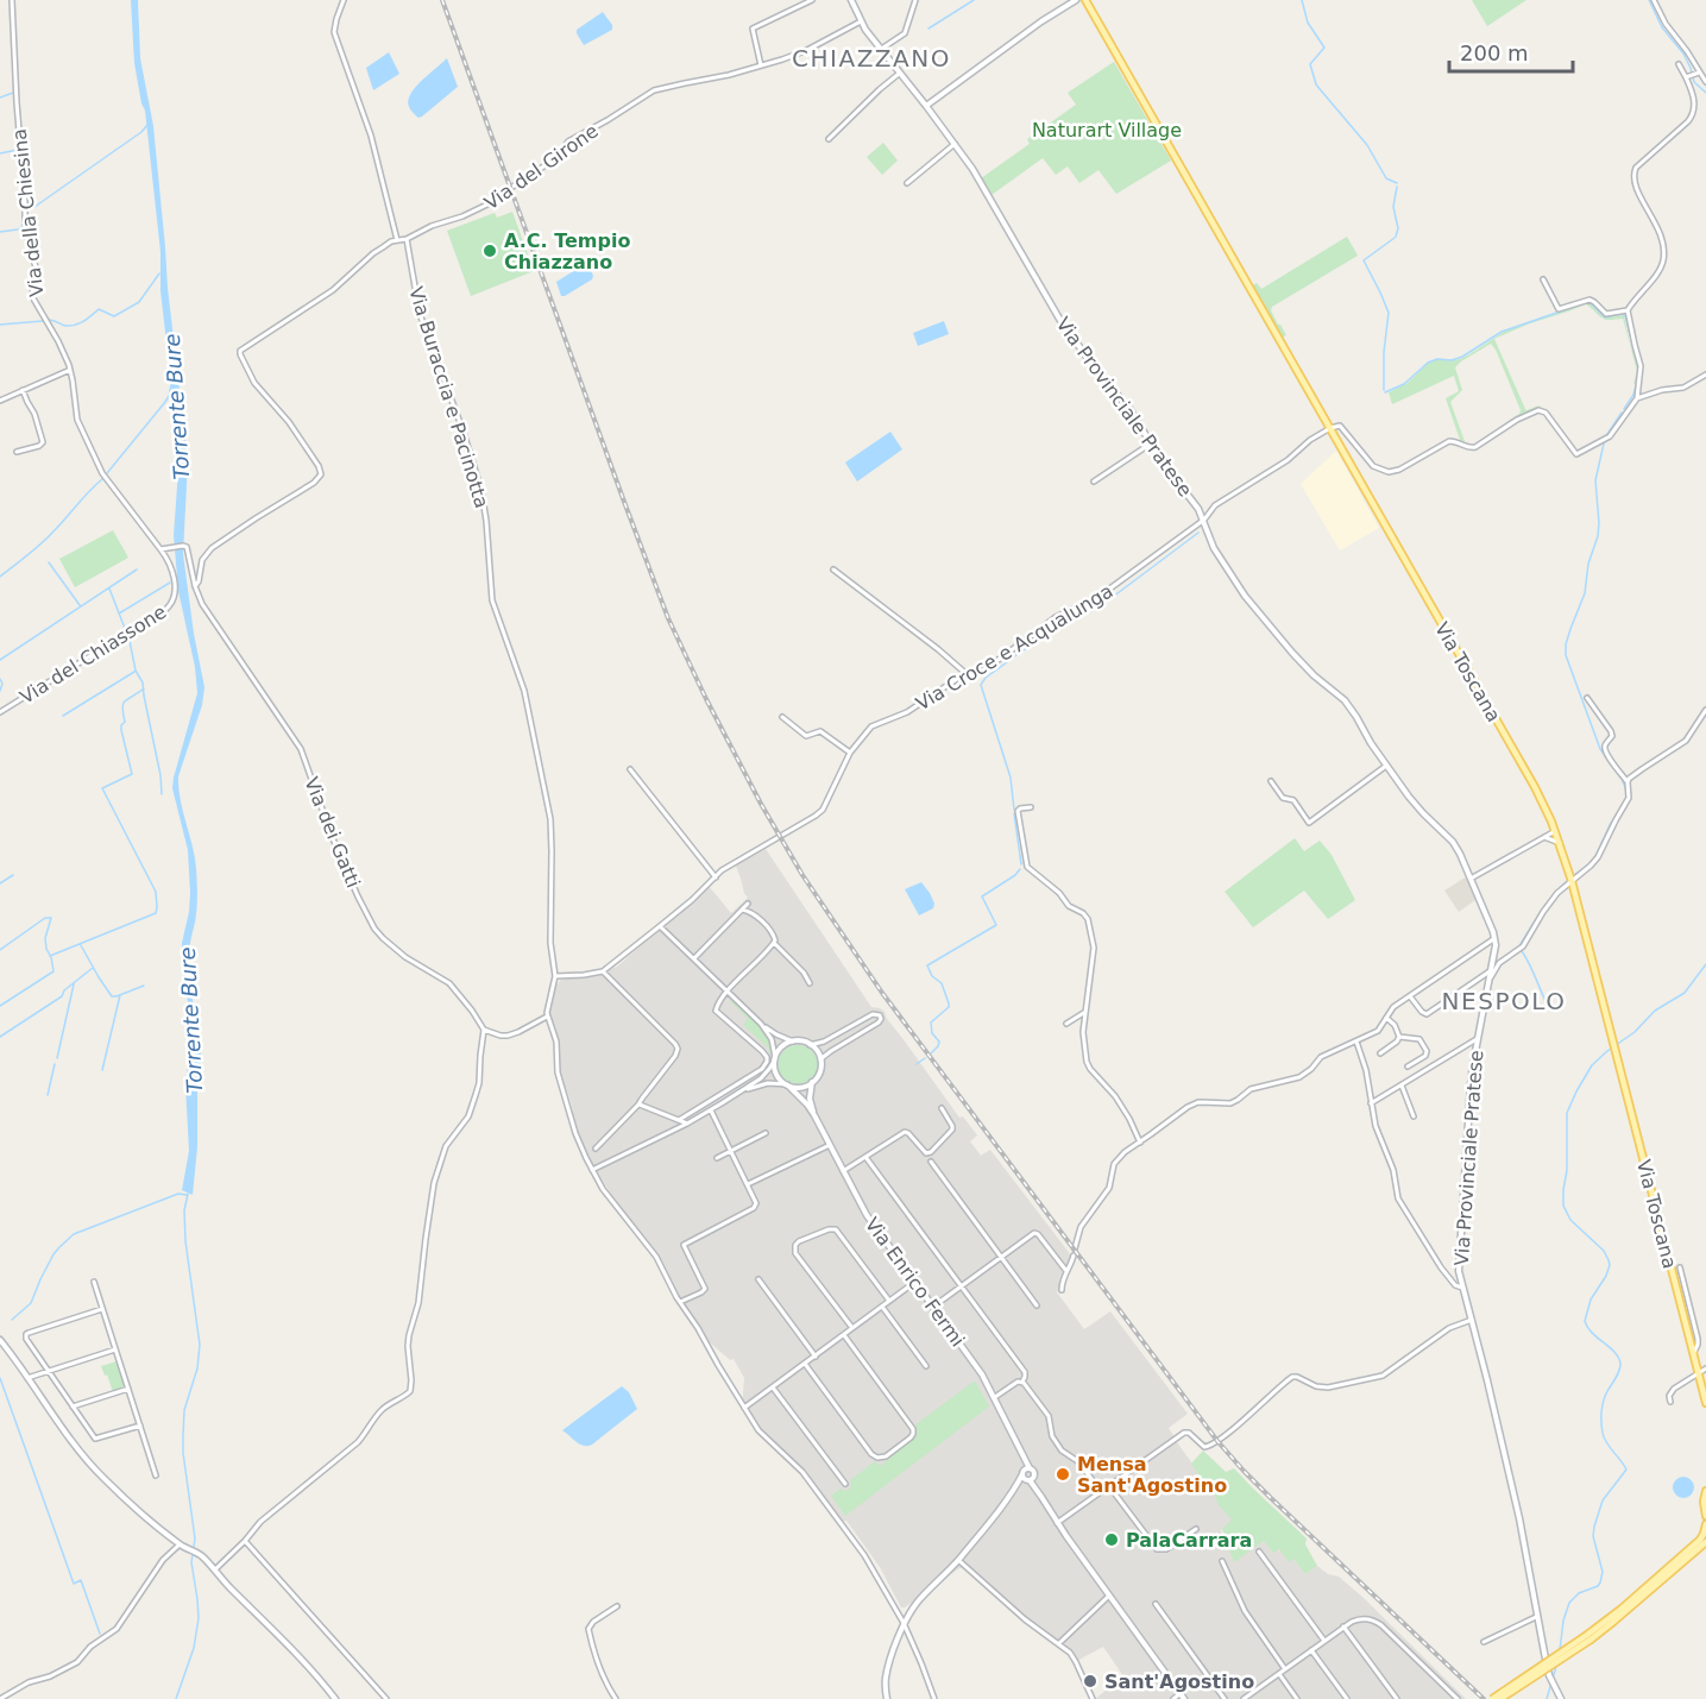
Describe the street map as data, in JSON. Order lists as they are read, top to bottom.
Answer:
{
  "streets": {
    "main road": ["Via Toscana"],
    "street": [
      "Via del Girone",
      "Via della Chiesina",
      "Via Buraccia e Pacinotta",
      "Via Provinciale Pratese",
      "Via Croce e Acqualunga",
      "Via del Chiassone",
      "Via dei Gatti",
      "Via Enrico Fermi"
    ]
  },
  "crossings": [
    ["Via del Girone", "Via Buraccia e Pacinotta"],
    ["Via del Girone", "Via Provinciale Pratese"],
    ["Via del Girone", "Via dei Gatti"],
    ["Via della Chiesina", "Via del Chiassone"],
    ["Via della Chiesina", "Via dei Gatti"],
    ["Via Provinciale Pratese", "Via Croce e Acqualunga"],
    ["Via Croce e Acqualunga", "Via Toscana"],
    ["Via del Chiassone", "Via dei Gatti"]
  ],
  "districts": ["CHIAZZANO", "NESPOLO"],
  "water": ["Torrente Bure"],
  "parks": ["Naturart Village"],
  "places": [
    "A.C. Tempio Chiazzano",
    "Mensa Sant'Agostino",
    "PalaCarrara",
    "Sant'Agostino"
  ],
  "scale_bar": "200 m"
}
